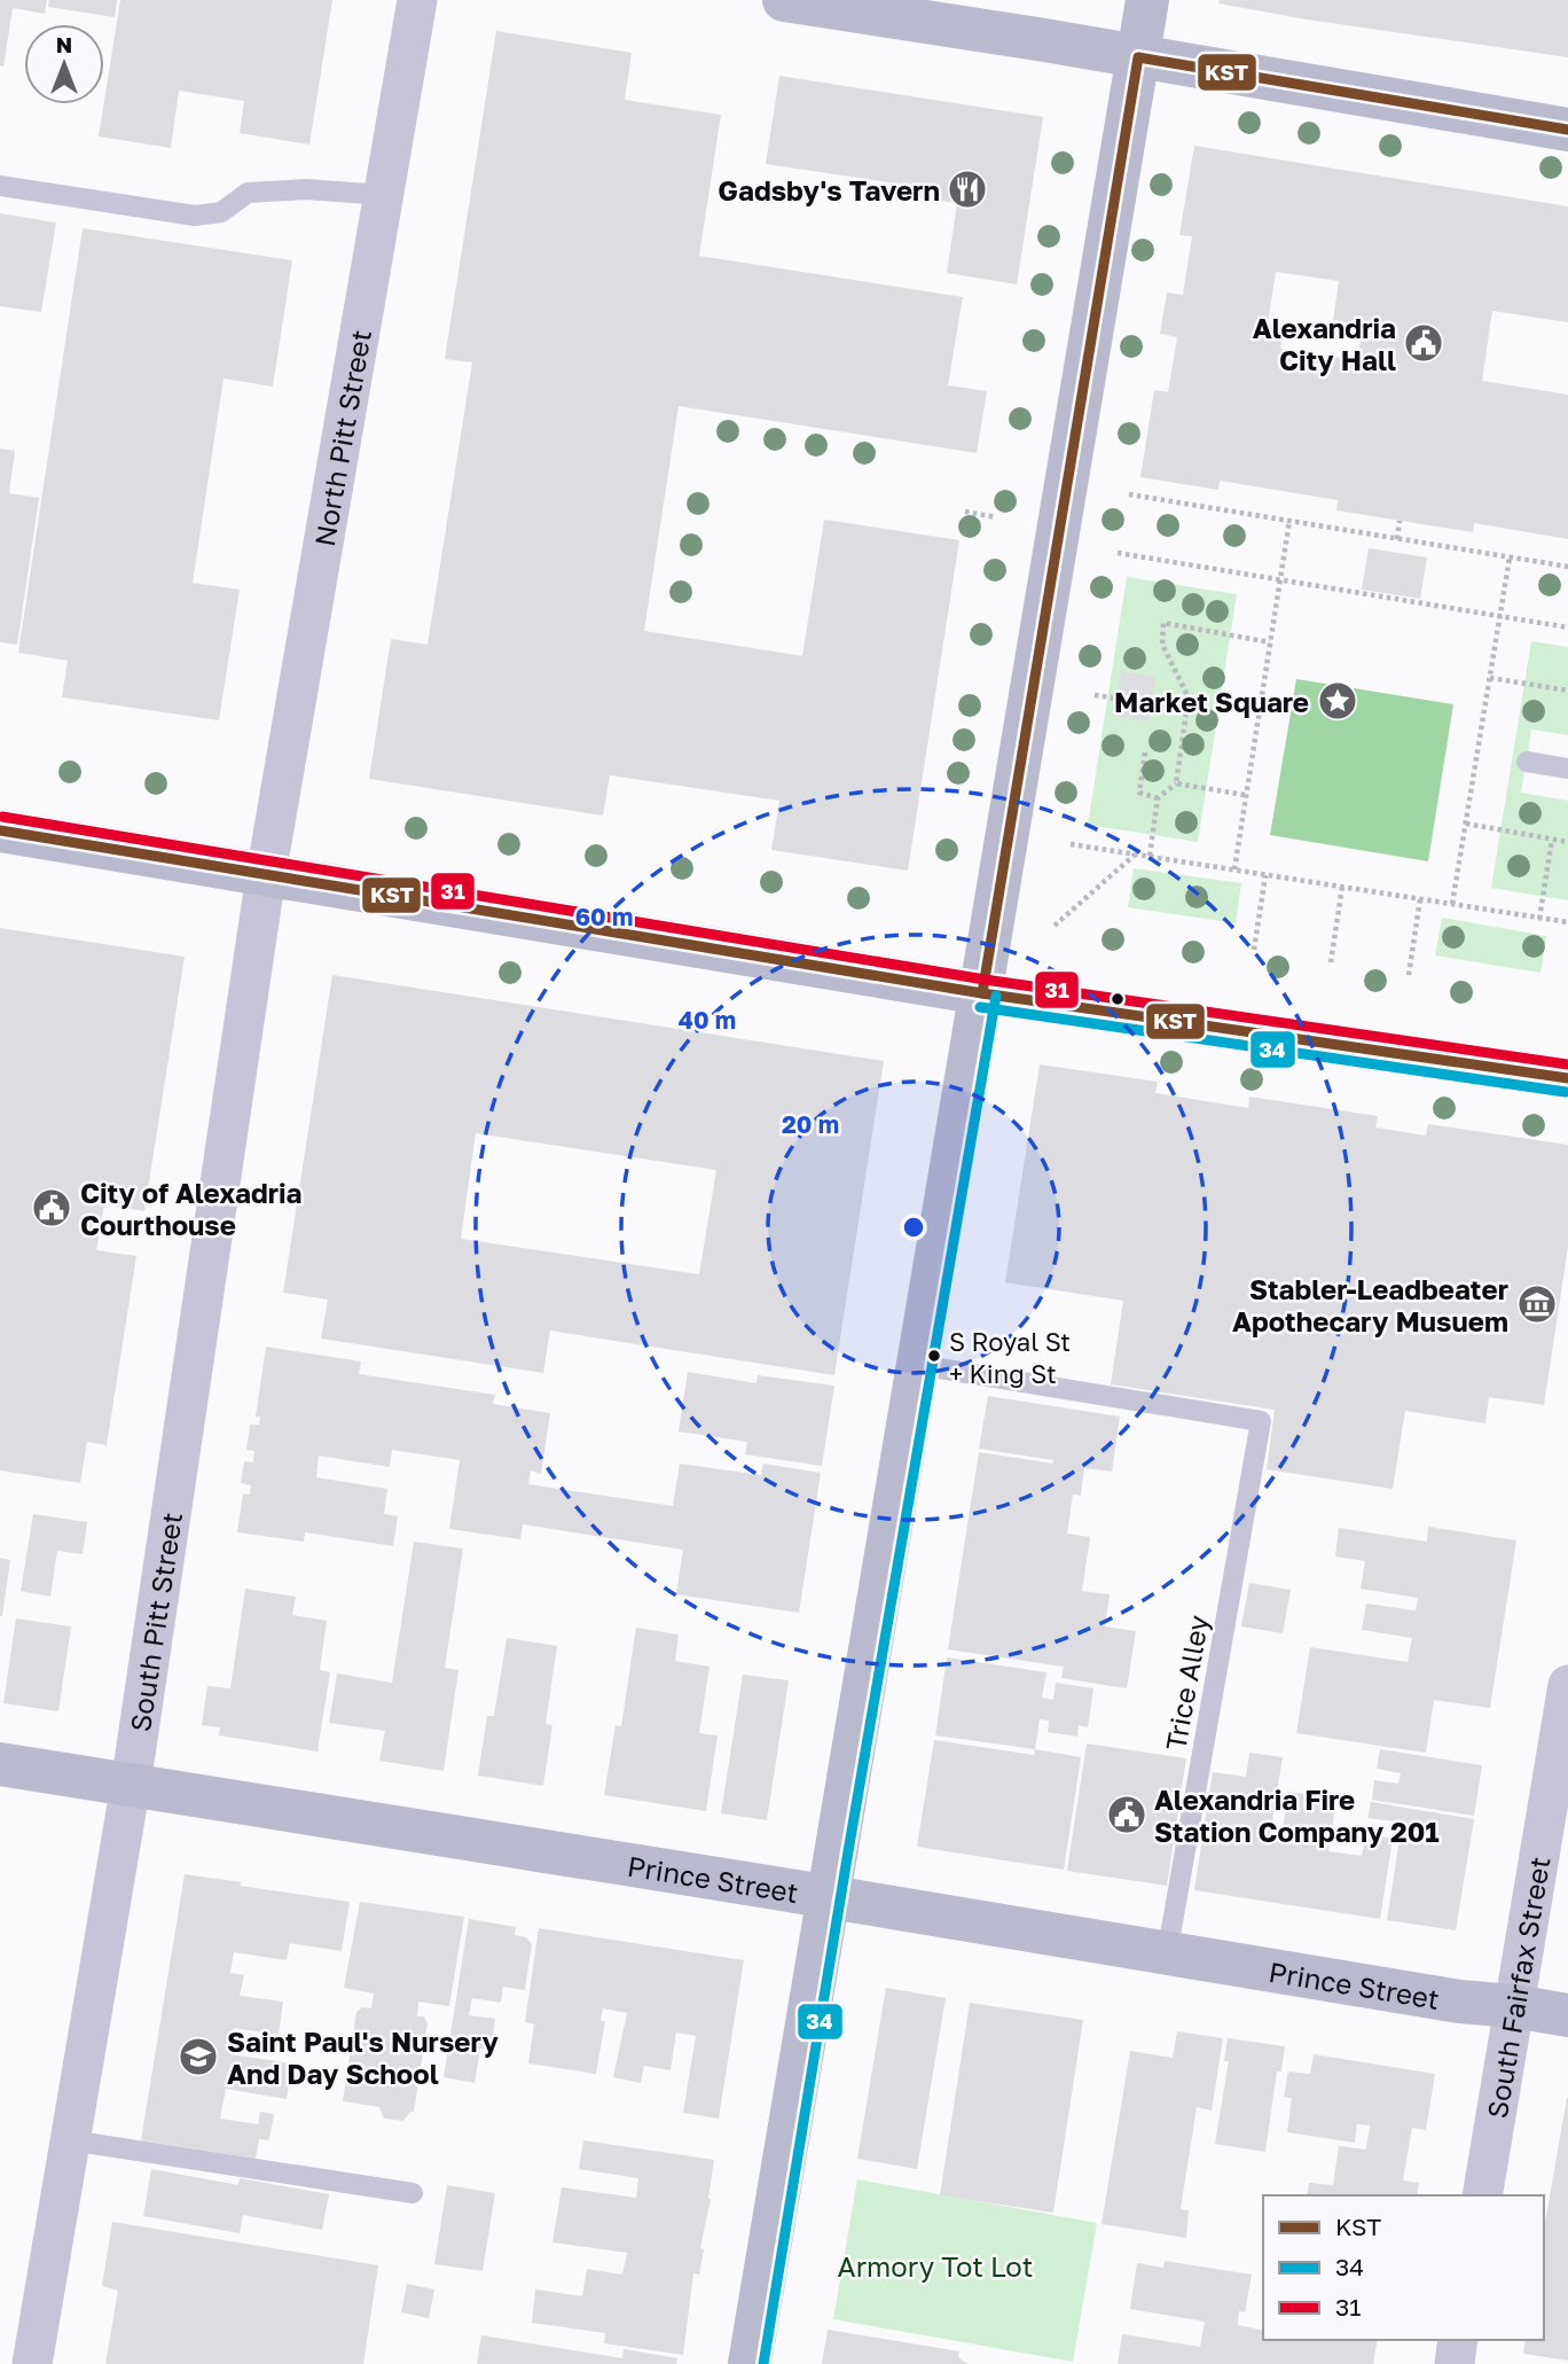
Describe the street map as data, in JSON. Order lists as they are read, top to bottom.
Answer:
{
  "streets": {
    "main road": ["Prince Street"],
    "street": ["North Pitt Street", "South Pitt Street", "South Fairfax Street"],
    "lane": ["Trice Alley"]
  },
  "crossings": [
    ["North Pitt Street", "South Pitt Street"],
    ["South Pitt Street", "Prince Street"],
    ["Trice Alley", "Prince Street"],
    ["Prince Street", "South Fairfax Street"]
  ],
  "parks": ["Armory Tot Lot"],
  "places": {
    "restaurant": ["Gadsby's Tavern"],
    "public building": ["Alexandria City Hall", "City of Alexadria Courthouse", "Alexandria Fire Station Company 201"],
    "place": ["Market Square"],
    "museum": ["Stabler-Leadbeater Apothecary Musuem"],
    "other": ["S Royal St + King St"],
    "school or university": ["Saint Paul's Nursery And Day School"]
  },
  "lines": ["transit line KST", "transit line 31", "transit line 34"],
  "legend": ["KST", "34", "31"],
  "north": "top",
  "rings": ["60 m", "40 m", "20 m"]
}
